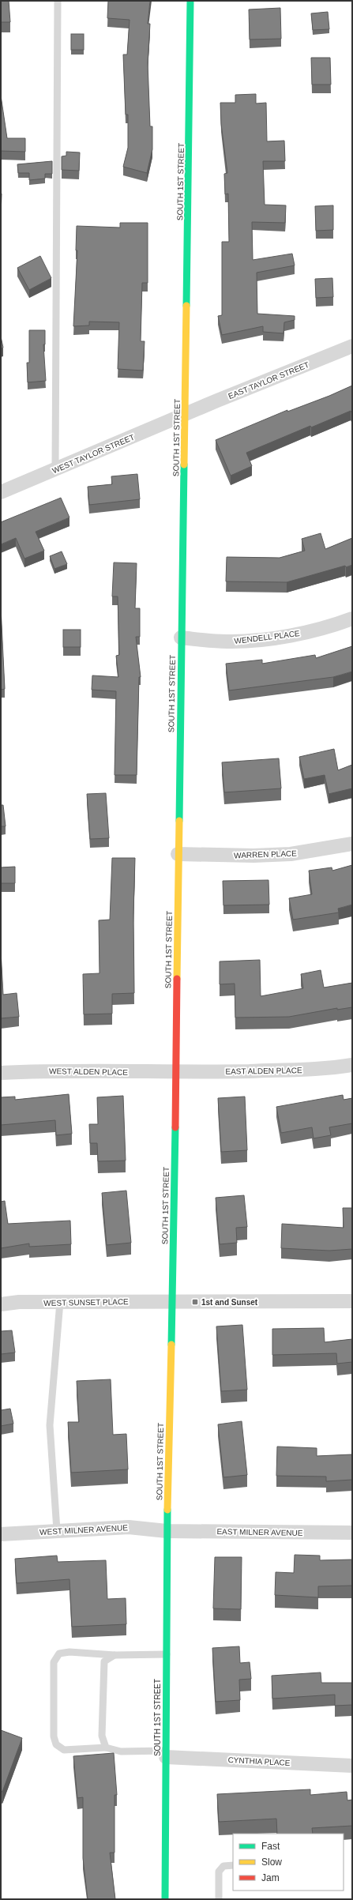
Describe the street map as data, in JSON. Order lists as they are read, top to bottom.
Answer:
{
  "streets": {
    "street": [
      "SOUTH 1ST STREET",
      "EAST TAYLOR STREET",
      "WEST TAYLOR STREET",
      "WENDELL PLACE",
      "WARREN PLACE",
      "EAST ALDEN PLACE",
      "WEST ALDEN PLACE",
      "WEST SUNSET PLACE",
      "WEST MILNER AVENUE",
      "EAST MILNER AVENUE",
      "CYNTHIA PLACE"
    ]
  },
  "crossings": [
    ["SOUTH 1ST STREET", "EAST TAYLOR STREET"],
    ["SOUTH 1ST STREET", "WEST TAYLOR STREET"],
    ["SOUTH 1ST STREET", "WENDELL PLACE"],
    ["SOUTH 1ST STREET", "WARREN PLACE"],
    ["SOUTH 1ST STREET", "EAST ALDEN PLACE"],
    ["SOUTH 1ST STREET", "WEST ALDEN PLACE"],
    ["SOUTH 1ST STREET", "WEST SUNSET PLACE"],
    ["SOUTH 1ST STREET", "WEST MILNER AVENUE"],
    ["SOUTH 1ST STREET", "EAST MILNER AVENUE"],
    ["SOUTH 1ST STREET", "CYNTHIA PLACE"],
    ["EAST TAYLOR STREET", "WEST TAYLOR STREET"],
    ["EAST ALDEN PLACE", "WEST ALDEN PLACE"],
    ["WEST MILNER AVENUE", "EAST MILNER AVENUE"]
  ],
  "places": {
    "transit": ["1st and Sunset"]
  },
  "legend": ["Fast", "Slow", "Jam"]
}
